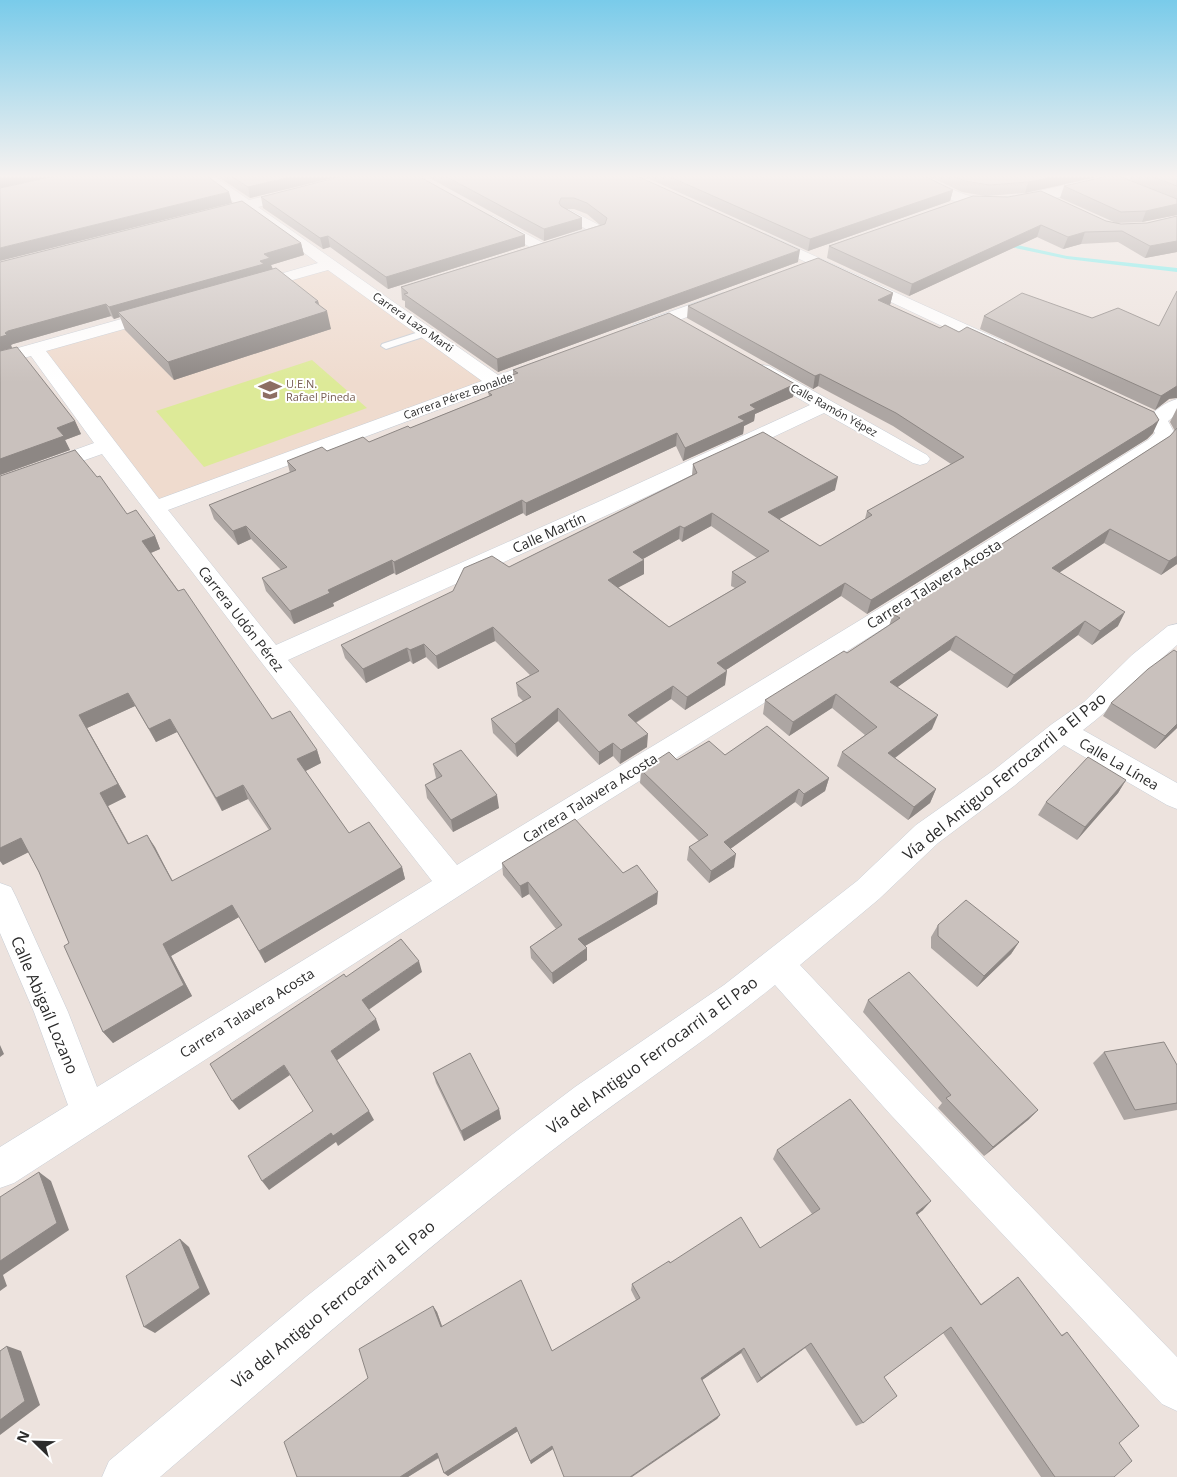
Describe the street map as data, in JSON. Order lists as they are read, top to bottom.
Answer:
{
  "streets": {
    "street": [
      "Carrera Lazo Marti",
      "Carrera Pérez Bonalde",
      "Calle Ramón Yépez",
      "Calle Martín",
      "Carrera Talavera Acosta",
      "Carrera Udón Pérez",
      "Calle La Línea",
      "Vía del Antiguo Ferrocarril a El Pao",
      "Calle Abigaíl Lozano"
    ]
  },
  "crossings": [
    ["Carrera Lazo Marti", "Carrera Pérez Bonalde"],
    ["Carrera Pérez Bonalde", "Carrera Udón Pérez"],
    ["Calle Ramón Yépez", "Calle Martín"],
    ["Calle Martín", "Carrera Udón Pérez"],
    ["Carrera Talavera Acosta", "Carrera Udón Pérez"],
    ["Carrera Talavera Acosta", "Calle Abigaíl Lozano"],
    ["Calle La Línea", "Vía del Antiguo Ferrocarril a El Pao"]
  ],
  "places": {
    "school or university": ["U.E.N. Rafael Pineda"]
  },
  "north": "top left"
}
